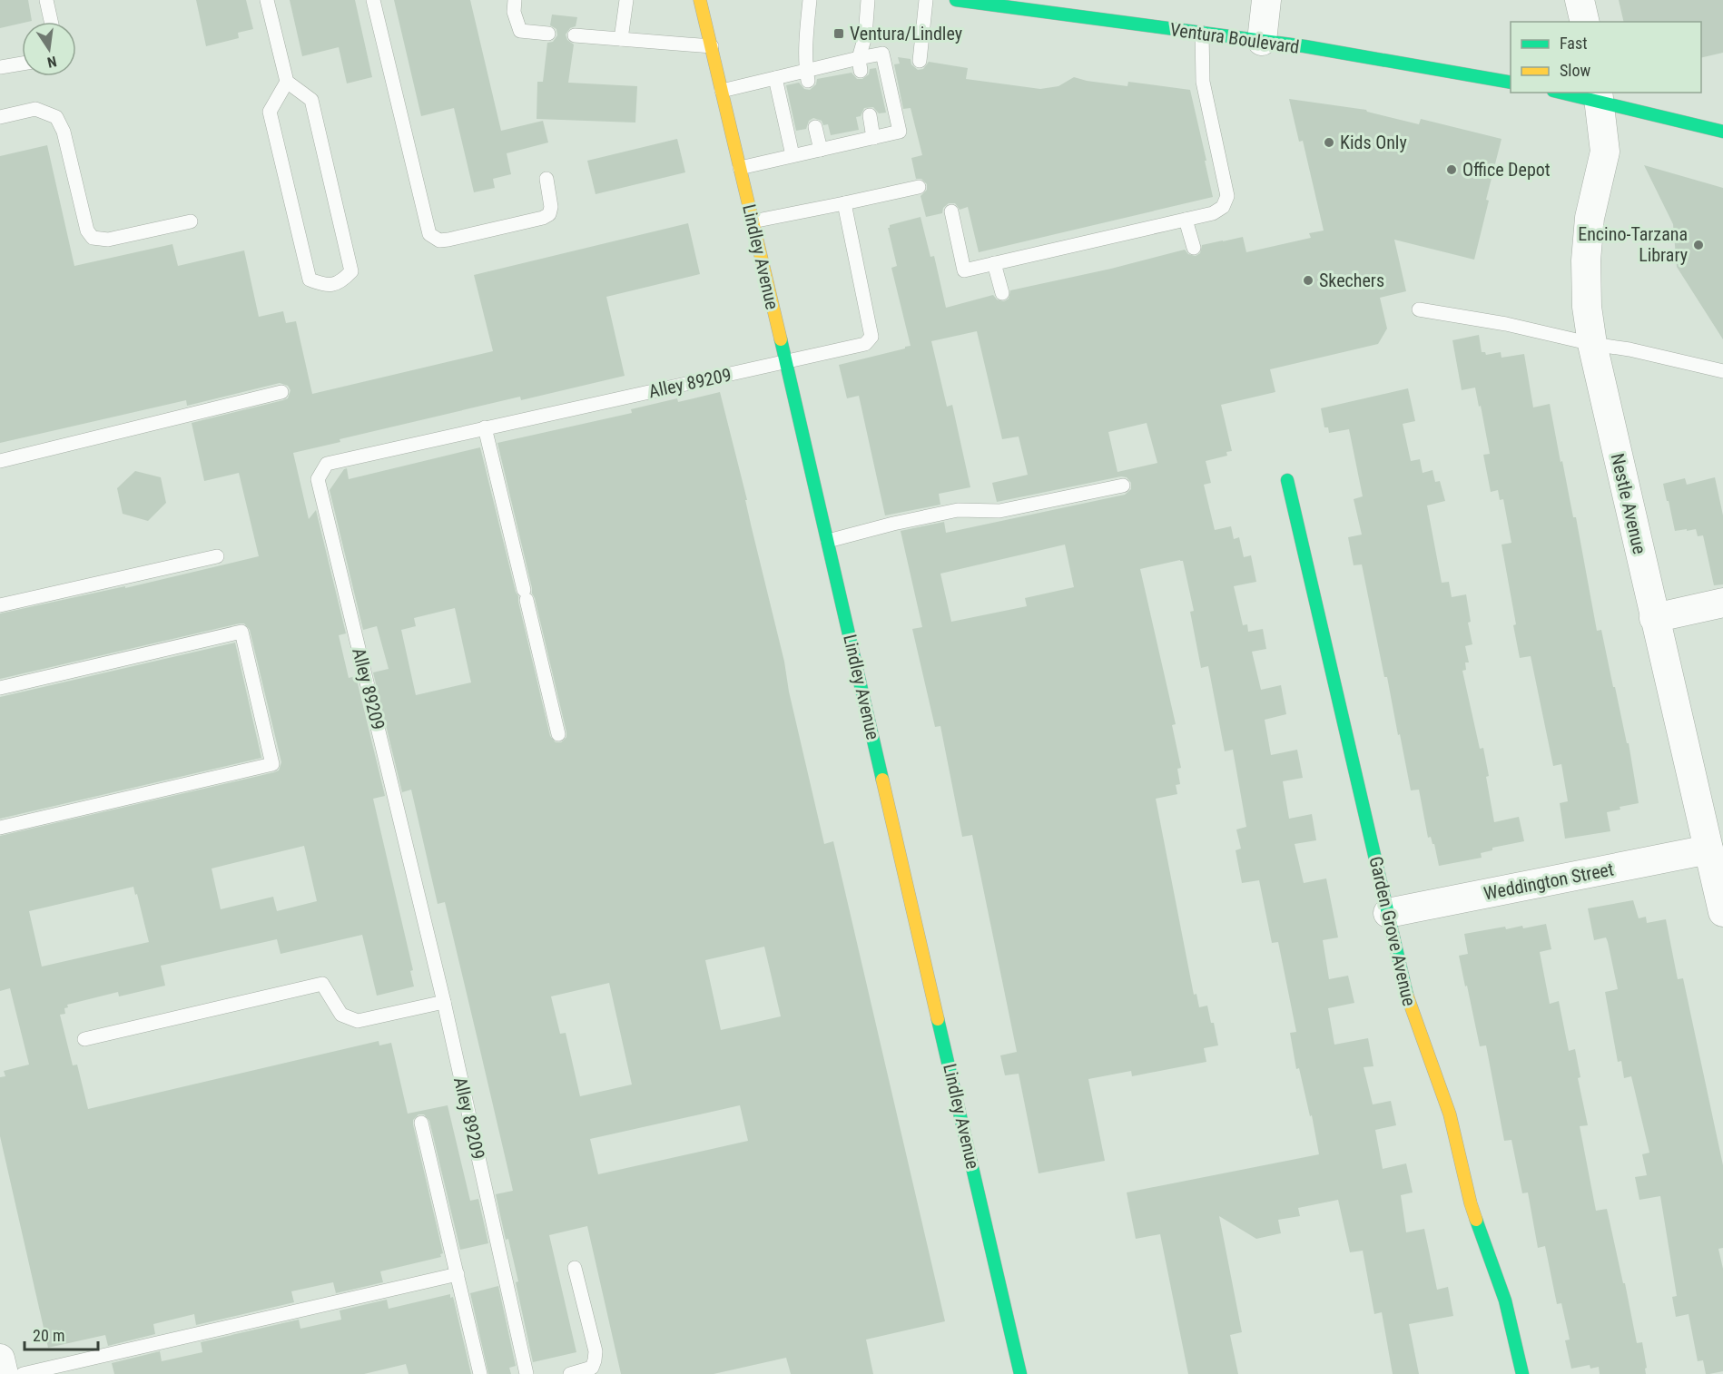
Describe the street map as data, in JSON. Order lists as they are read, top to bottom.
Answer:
{
  "streets": {
    "main road": ["Ventura Boulevard", "Lindley Avenue", "Garden Grove Avenue"],
    "street": ["Nestle Avenue", "Weddington Street"],
    "lane": ["Alley 89209"]
  },
  "crossings": [
    ["Lindley Avenue", "Alley 89209"],
    ["Nestle Avenue", "Weddington Street"],
    ["Weddington Street", "Garden Grove Avenue"]
  ],
  "places": {
    "transit": ["Ventura/Lindley"],
    "other": [
      "Kids Only",
      "Office Depot",
      "Encino-Tarzana Library",
      "Skechers"
    ]
  },
  "legend": ["Fast", "Slow"],
  "scale_bar": "20 m",
  "north": "bottom"
}
